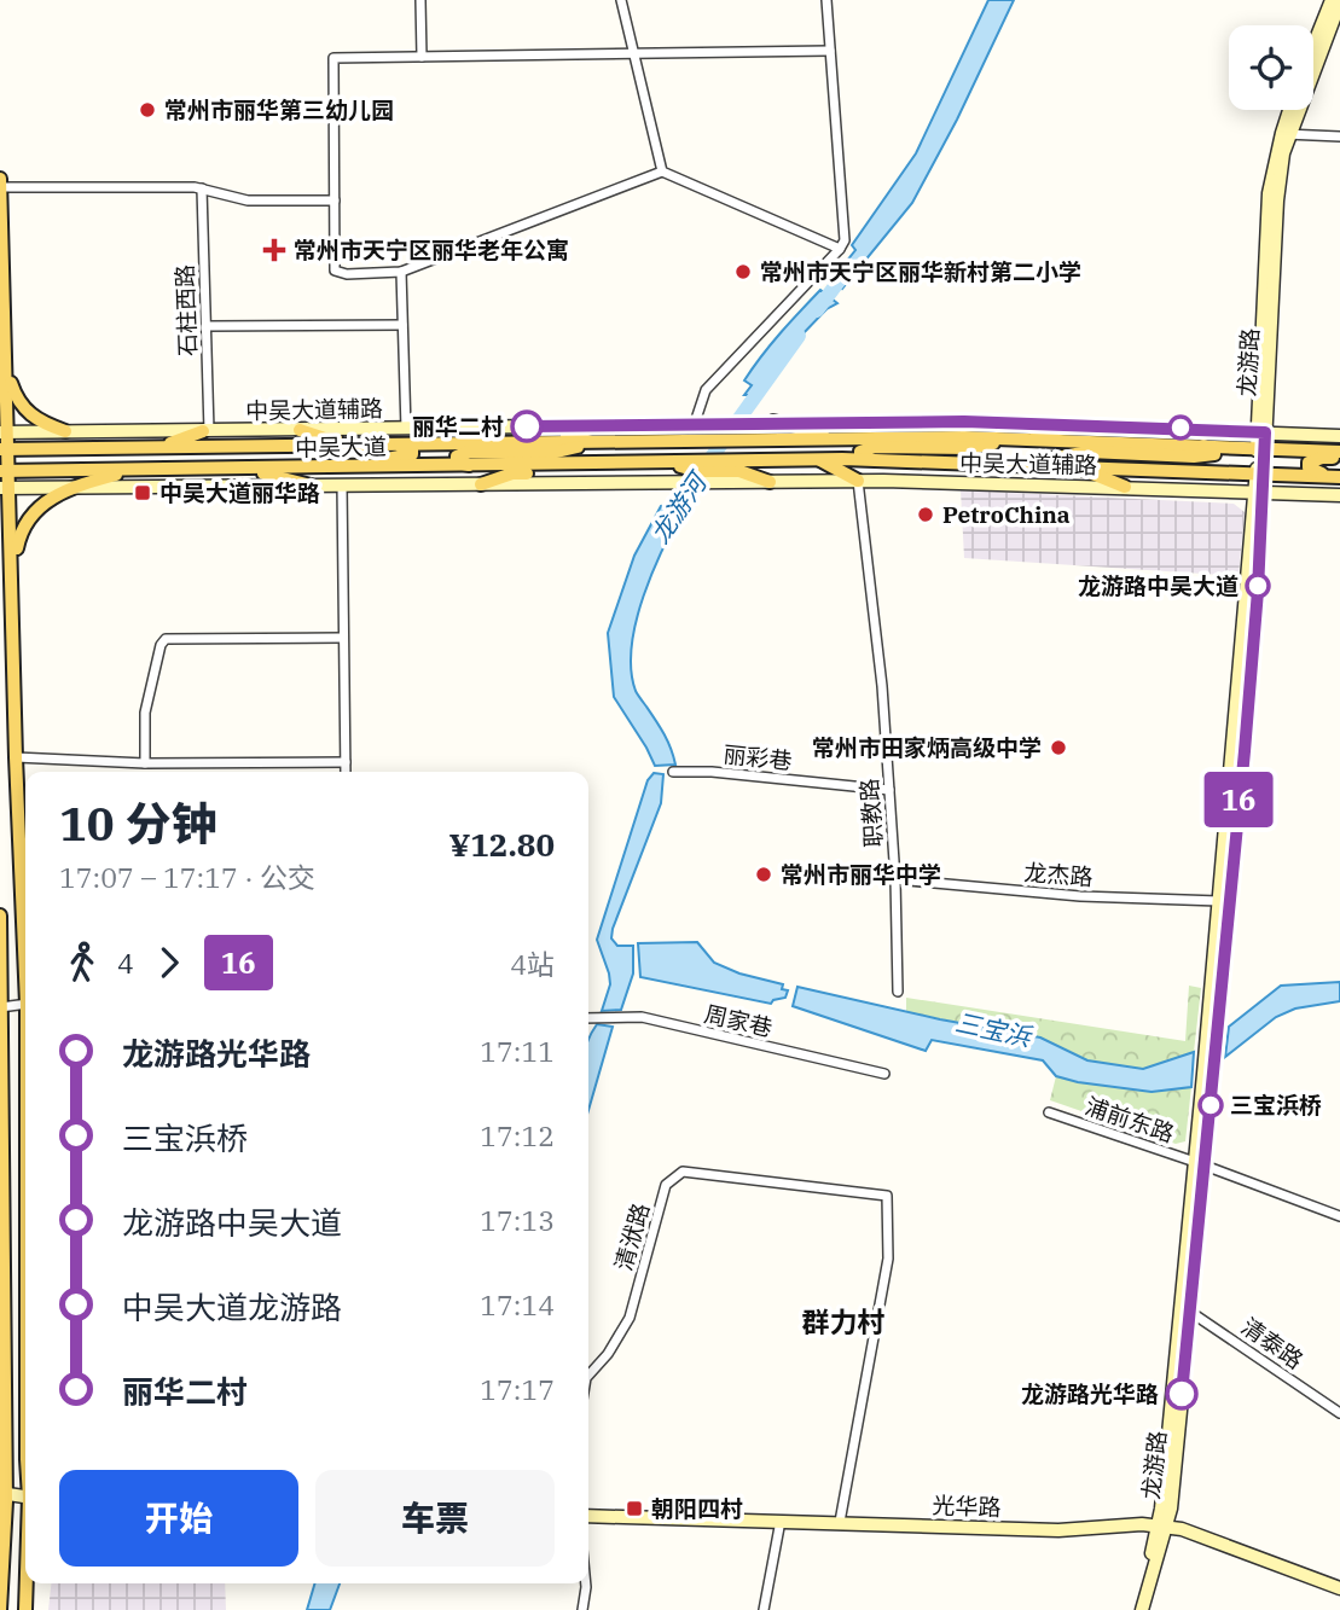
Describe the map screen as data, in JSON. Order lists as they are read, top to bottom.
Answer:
{
  "streets": {
    "main road": [
      "龙游路",
      "中吴大道辅路",
      "中吴大道",
      "光华路"
    ],
    "street": [
      "石柱西路",
      "丽彩巷",
      "职教路",
      "龙杰路",
      "周家巷",
      "浦前东路",
      "清洑路",
      "清泰路"
    ]
  },
  "crossings": [
    ["石柱西路", "中吴大道辅路"],
    ["龙游路", "中吴大道辅路"],
    ["龙游路", "中吴大道"],
    ["龙游路", "龙杰路"],
    ["龙游路", "浦前东路"],
    ["龙游路", "清泰路"],
    ["龙游路", "光华路"],
    ["中吴大道辅路", "职教路"],
    ["丽彩巷", "职教路"],
    ["职教路", "龙杰路"],
    ["清洑路", "光华路"]
  ],
  "districts": ["群力村"],
  "water": ["龙游河", "三宝浜"],
  "places": {
    "other": [
      "常州市丽华第三幼儿园",
      "常州市天宁区丽华新村第二小学",
      "丽华二村",
      "PetroChina",
      "龙游路中吴大道",
      "常州市田家炳高级中学",
      "常州市丽华中学",
      "三宝浜桥",
      "龙游路光华路"
    ],
    "health": ["常州市天宁区丽华老年公寓"],
    "transit": ["中吴大道丽华路", "朝阳四村"]
  },
  "lines": ["bus line 16"],
  "page": {
    "on_map": "16",
    "heading": ["10 分钟", "17:07 – 17:17 · 公交", "¥12.80"],
    "legs": ["4", "16", "4站"],
    "list": [
      {
        "name": "龙游路光华路",
        "value": "17:11"
      },
      {
        "name": "三宝浜桥",
        "value": "17:12"
      },
      {
        "name": "龙游路中吴大道",
        "value": "17:13"
      },
      {
        "name": "中吴大道龙游路",
        "value": "17:14"
      },
      {
        "name": "丽华二村",
        "value": "17:17"
      }
    ],
    "buttons": ["开始", "车票"]
  }
}
